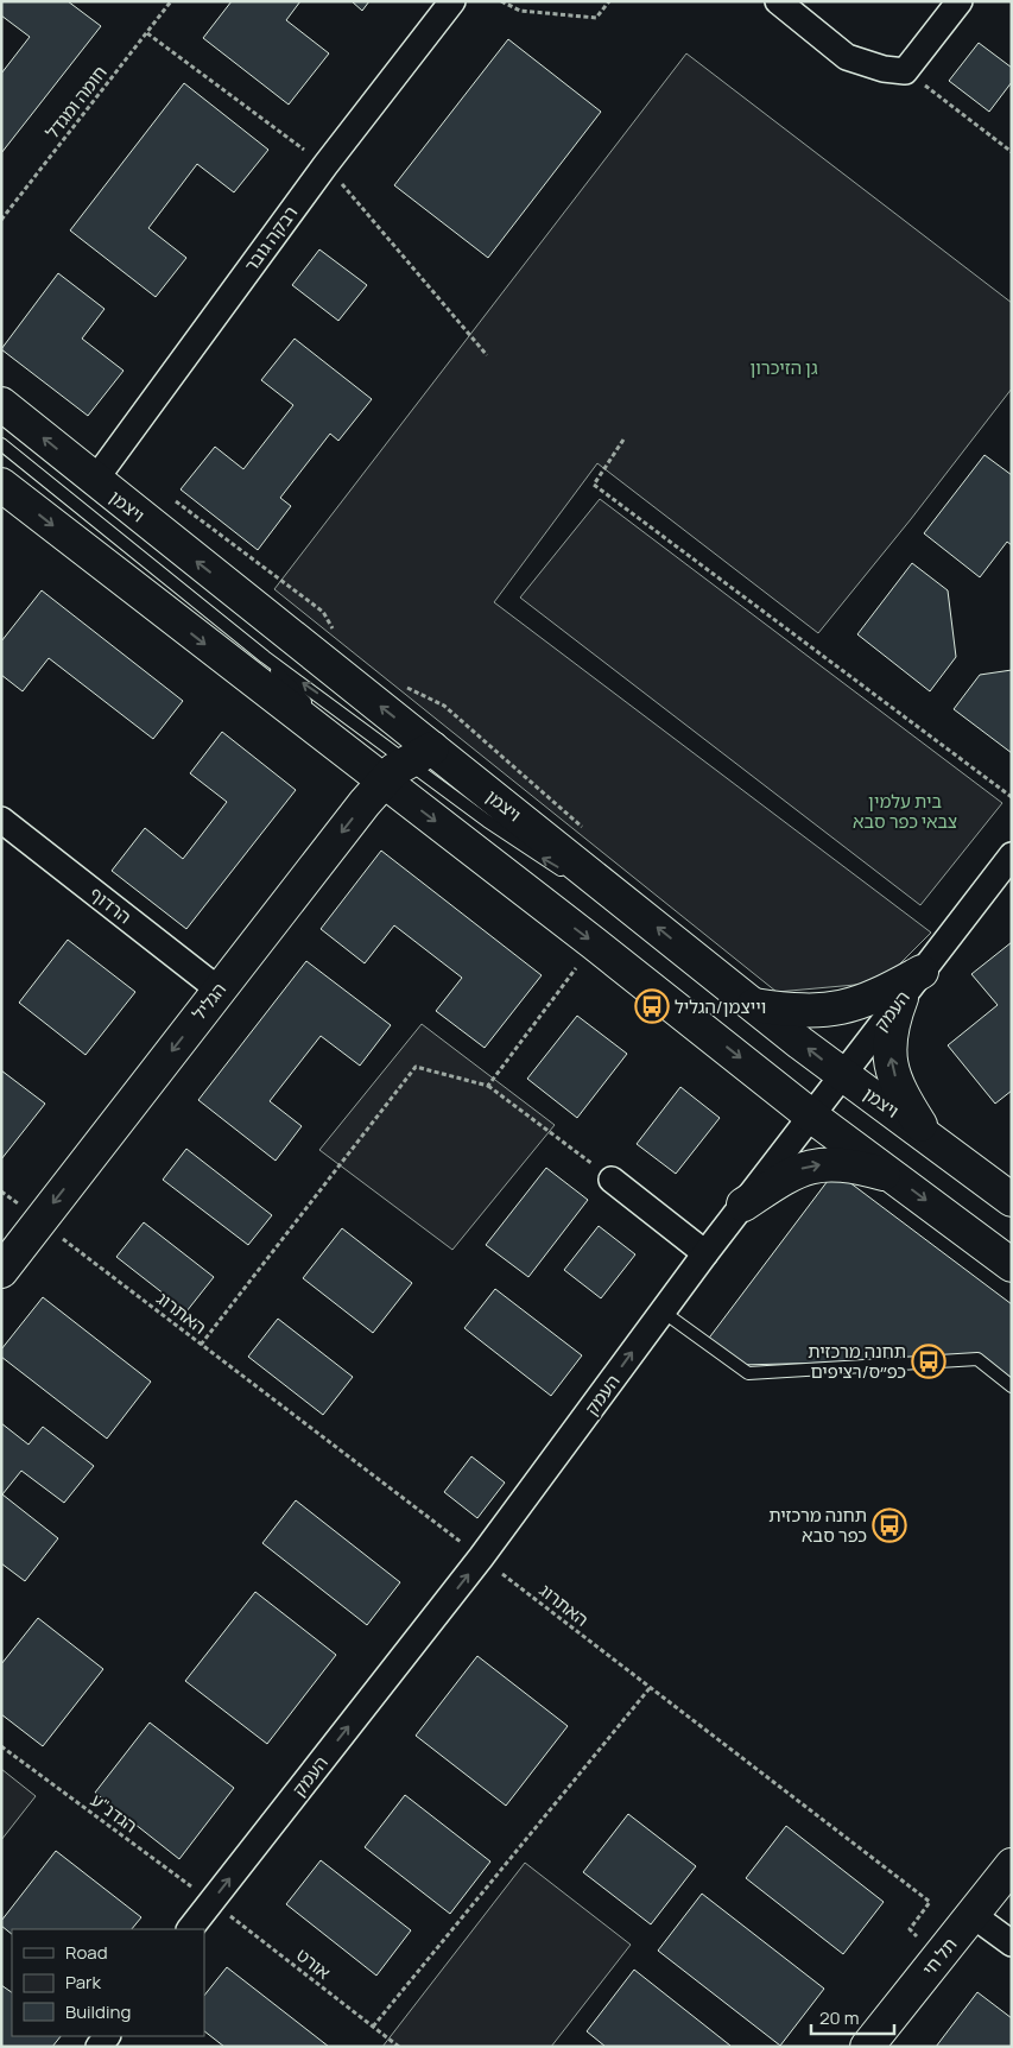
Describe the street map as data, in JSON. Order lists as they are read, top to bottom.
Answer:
{
  "streets": {
    "main road": ["ויצמן", "הגליל", "תל חי"],
    "street": ["רבקה גובר", "הרדוף", "העמק"],
    "path": [
      "חומה ומגדל",
      "האתרוג",
      "הגדנ\"ע",
      "אורט"
    ]
  },
  "crossings": [
    ["רבקה גובר", "ויצמן"],
    ["ויצמן", "הגליל"],
    ["ויצמן", "העמק"],
    ["הרדוף", "הגליל"],
    ["הגליל", "האתרוג"],
    ["העמק", "האתרוג"],
    ["העמק", "הגדנ\"ע"],
    ["העמק", "אורט"],
    ["האתרוג", "תל חי"],
    ["הגדנ\"ע", "אורט"]
  ],
  "one_way": ["הגליל", "העמק"],
  "parks": ["גן הזיכרון", "בית עלמין צבאי כפר סבא"],
  "places": {
    "bus stop": ["וייצמן/הגליל", "תחנה מרכזית כפ״ס/רציפים", "תחנה מרכזית כפר סבא"]
  },
  "legend": ["Road", "Park", "Building"],
  "scale_bar": "20 m"
}
